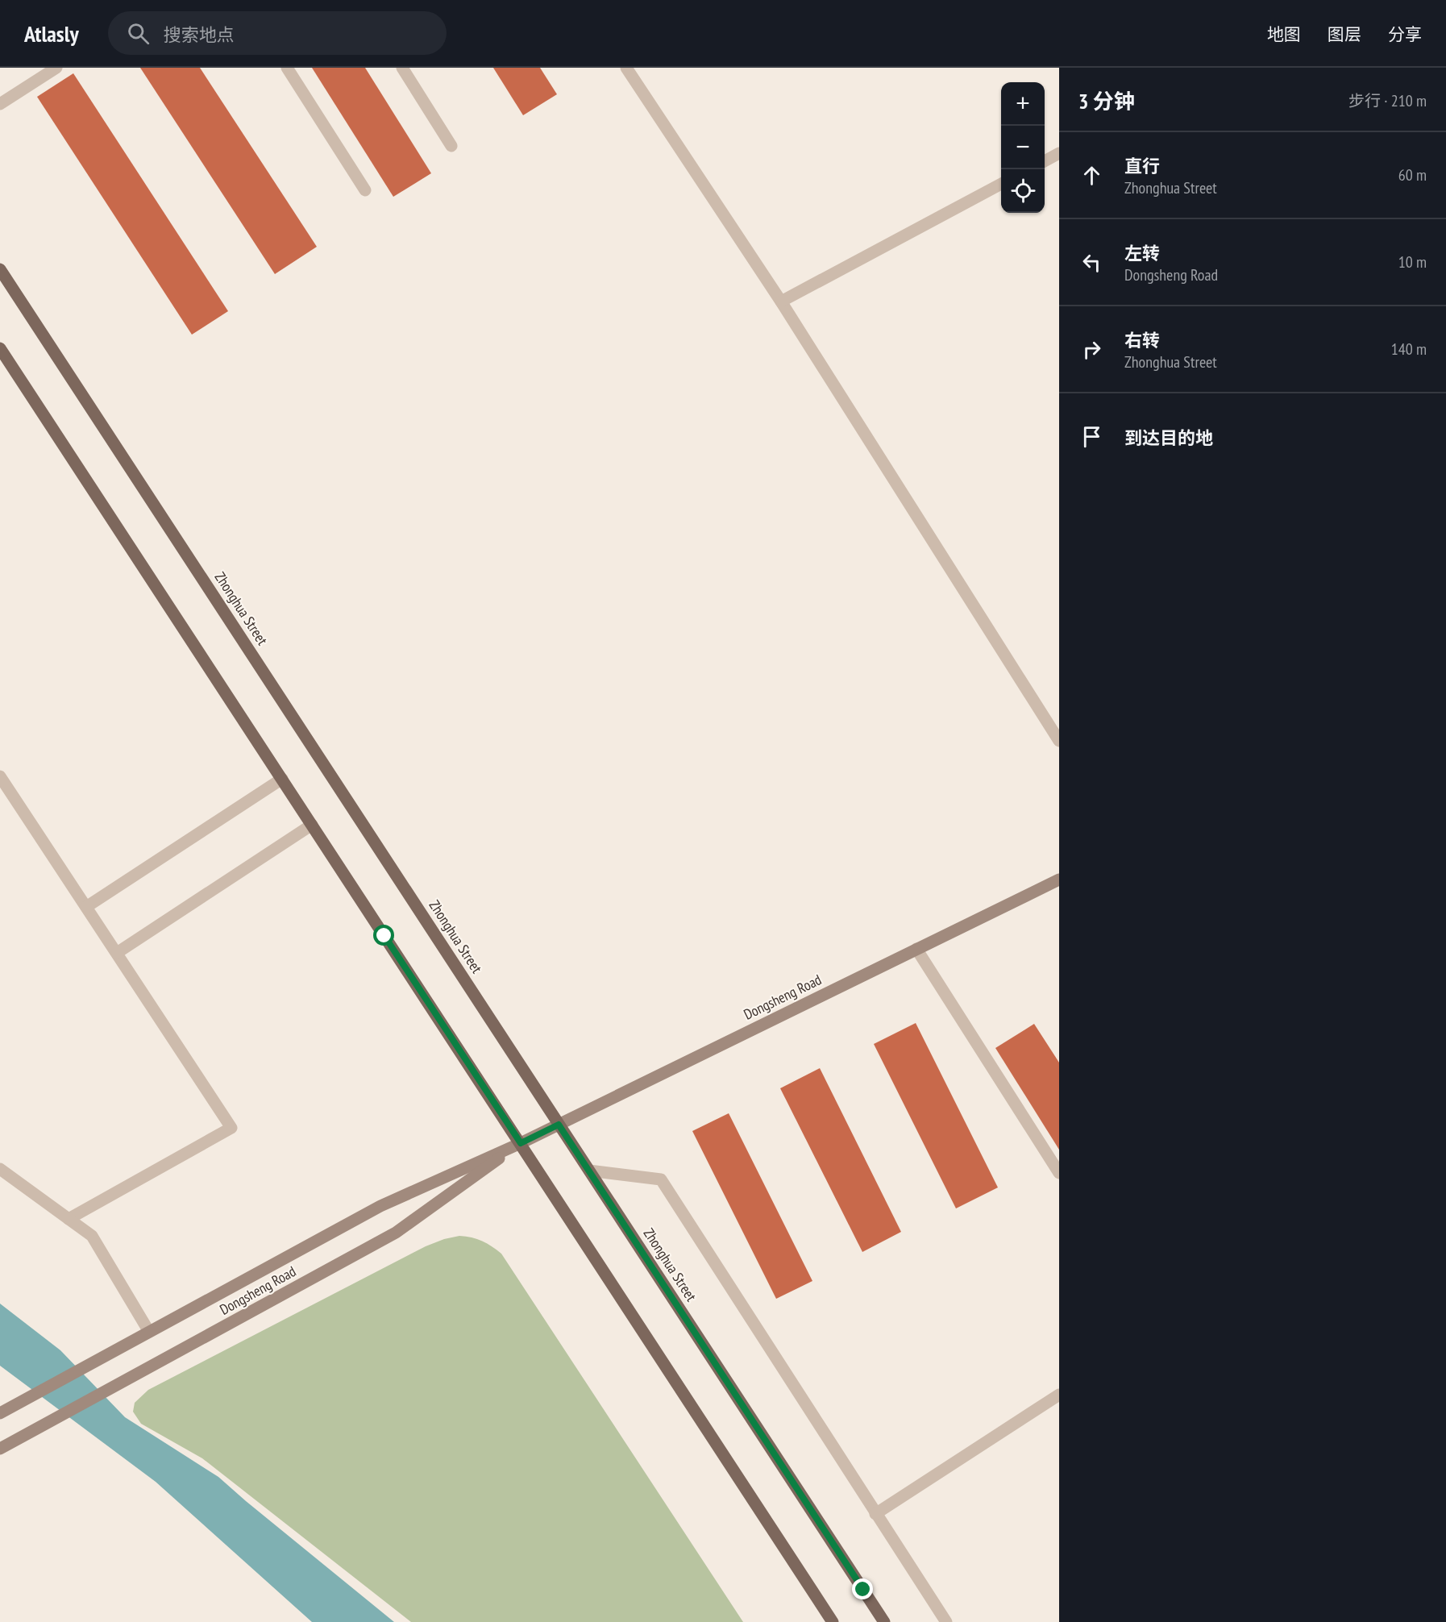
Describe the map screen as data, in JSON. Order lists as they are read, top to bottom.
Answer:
{
  "streets": {
    "main road": ["Zhonghua Street", "Dongsheng Road"]
  },
  "crossings": [
    ["Zhonghua Street", "Dongsheng Road"]
  ],
  "page": {
    "header": "Atlasly",
    "search": "搜索地点",
    "nav": ["地图", "图层", "分享"],
    "heading": ["3 分钟", "步行 · 210 m"],
    "map_buttons": ["+", "−"],
    "list": [
      ["直行", "Zhonghua Street", "60 m"],
      ["左转", "Dongsheng Road", "10 m"],
      ["右转", "Zhonghua Street", "140 m"],
      "到达目的地"
    ]
  }
}
